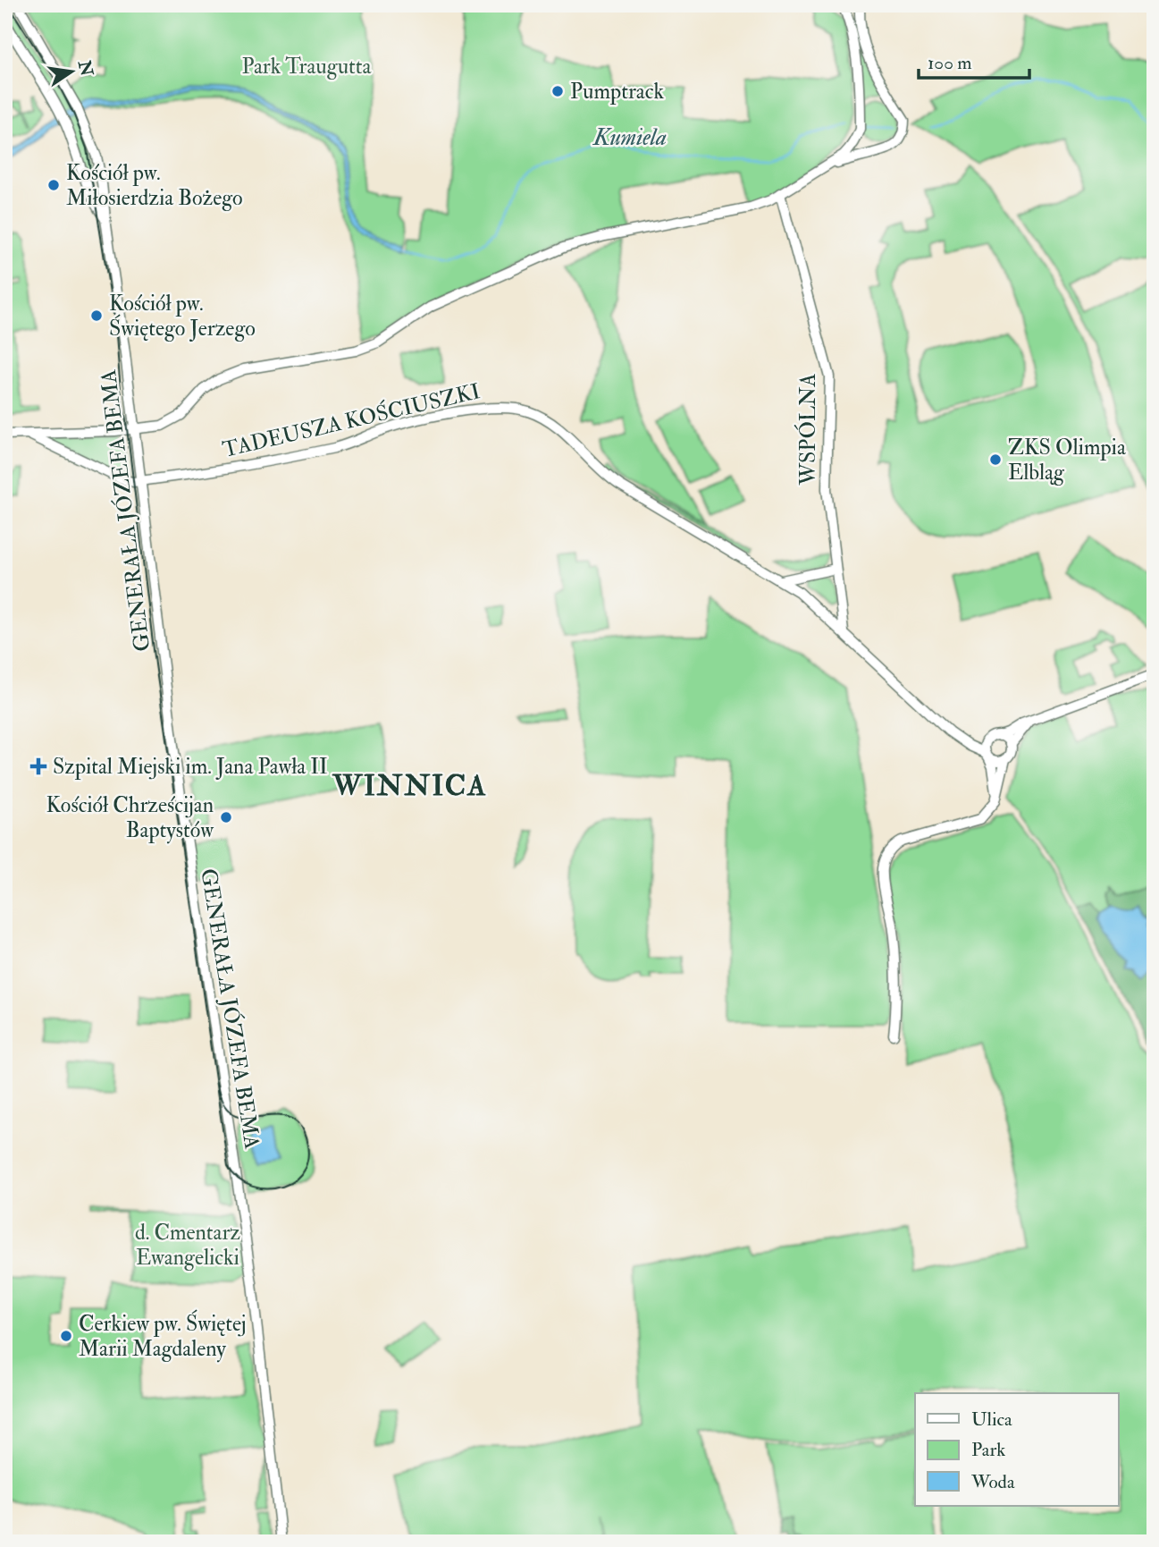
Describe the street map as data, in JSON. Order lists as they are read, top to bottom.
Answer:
{
  "streets": {
    "street": ["TADEUSZA KOŚCIUSZKI", "WSPÓLNA", "GENERAŁA JÓZEFA BEMA"]
  },
  "crossings": [
    ["TADEUSZA KOŚCIUSZKI", "WSPÓLNA"],
    ["TADEUSZA KOŚCIUSZKI", "GENERAŁA JÓZEFA BEMA"]
  ],
  "districts": ["WINNICA"],
  "water": ["Kumiela"],
  "parks": ["Park Traugutta", "d. Cmentarz Ewangelicki"],
  "places": {
    "other": [
      "Pumptrack",
      "Kościół pw. Miłosierdzia Bożego",
      "Kościół pw. Świętego Jerzego",
      "ZKS Olimpia Elbląg",
      "Kościół Chrześcijan Baptystów",
      "Cerkiew pw. Świętej Marii Magdaleny"
    ],
    "health": ["Szpital Miejski im. Jana Pawła II"]
  },
  "legend": ["Ulica", "Park", "Woda"],
  "scale_bar": "100 m",
  "north": "right"
}
